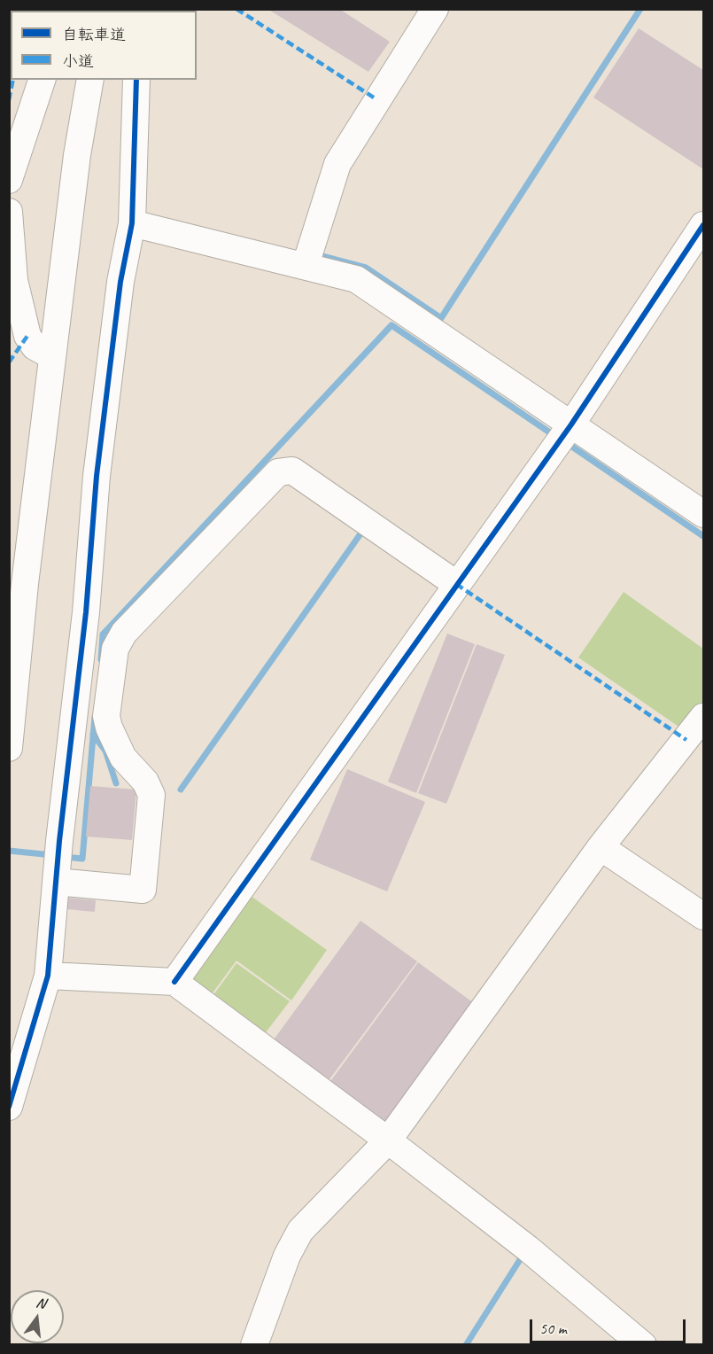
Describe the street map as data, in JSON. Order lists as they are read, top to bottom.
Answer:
{
  "legend": ["自転車道", "小道"],
  "scale_bar": "50 m",
  "north": "top"
}
